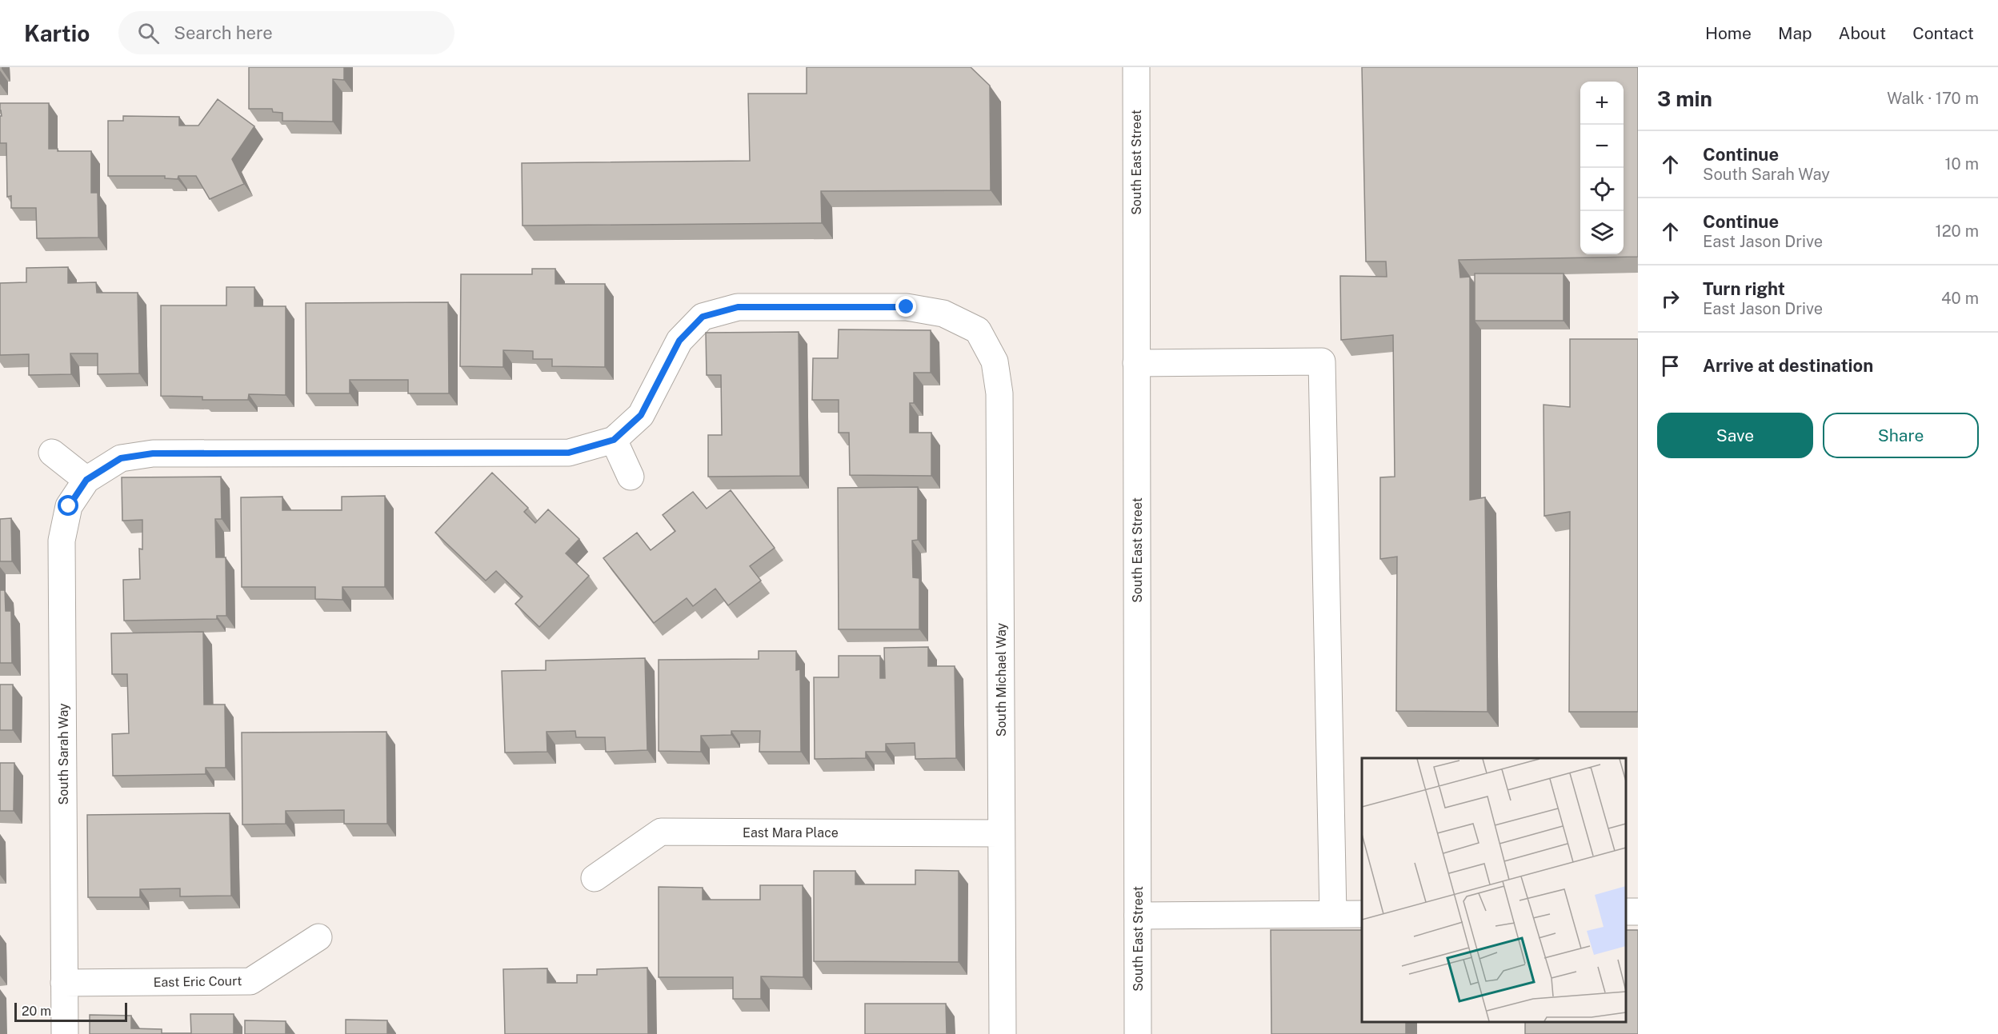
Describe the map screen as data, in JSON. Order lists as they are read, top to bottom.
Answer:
{
  "streets": {
    "street": [
      "South East Street",
      "South Michael Way",
      "South Sarah Way",
      "East Mara Place",
      "East Eric Court"
    ]
  },
  "crossings": [
    ["South Michael Way", "East Mara Place"],
    ["South Sarah Way", "East Eric Court"]
  ],
  "scale_bar": "20 m",
  "page": {
    "header": "Kartio",
    "search": "Search here",
    "nav": [
      "Home",
      "Map",
      "About",
      "Contact"
    ],
    "heading": ["3 min", "Walk · 170 m"],
    "map_buttons": ["+", "−"],
    "list": [
      ["Continue", "South Sarah Way", "10 m"],
      ["Continue", "East Jason Drive", "120 m"],
      ["Turn right", "East Jason Drive", "40 m"],
      "Arrive at destination"
    ],
    "buttons": ["Save", "Share"],
    "scale": "20 m"
  }
}
